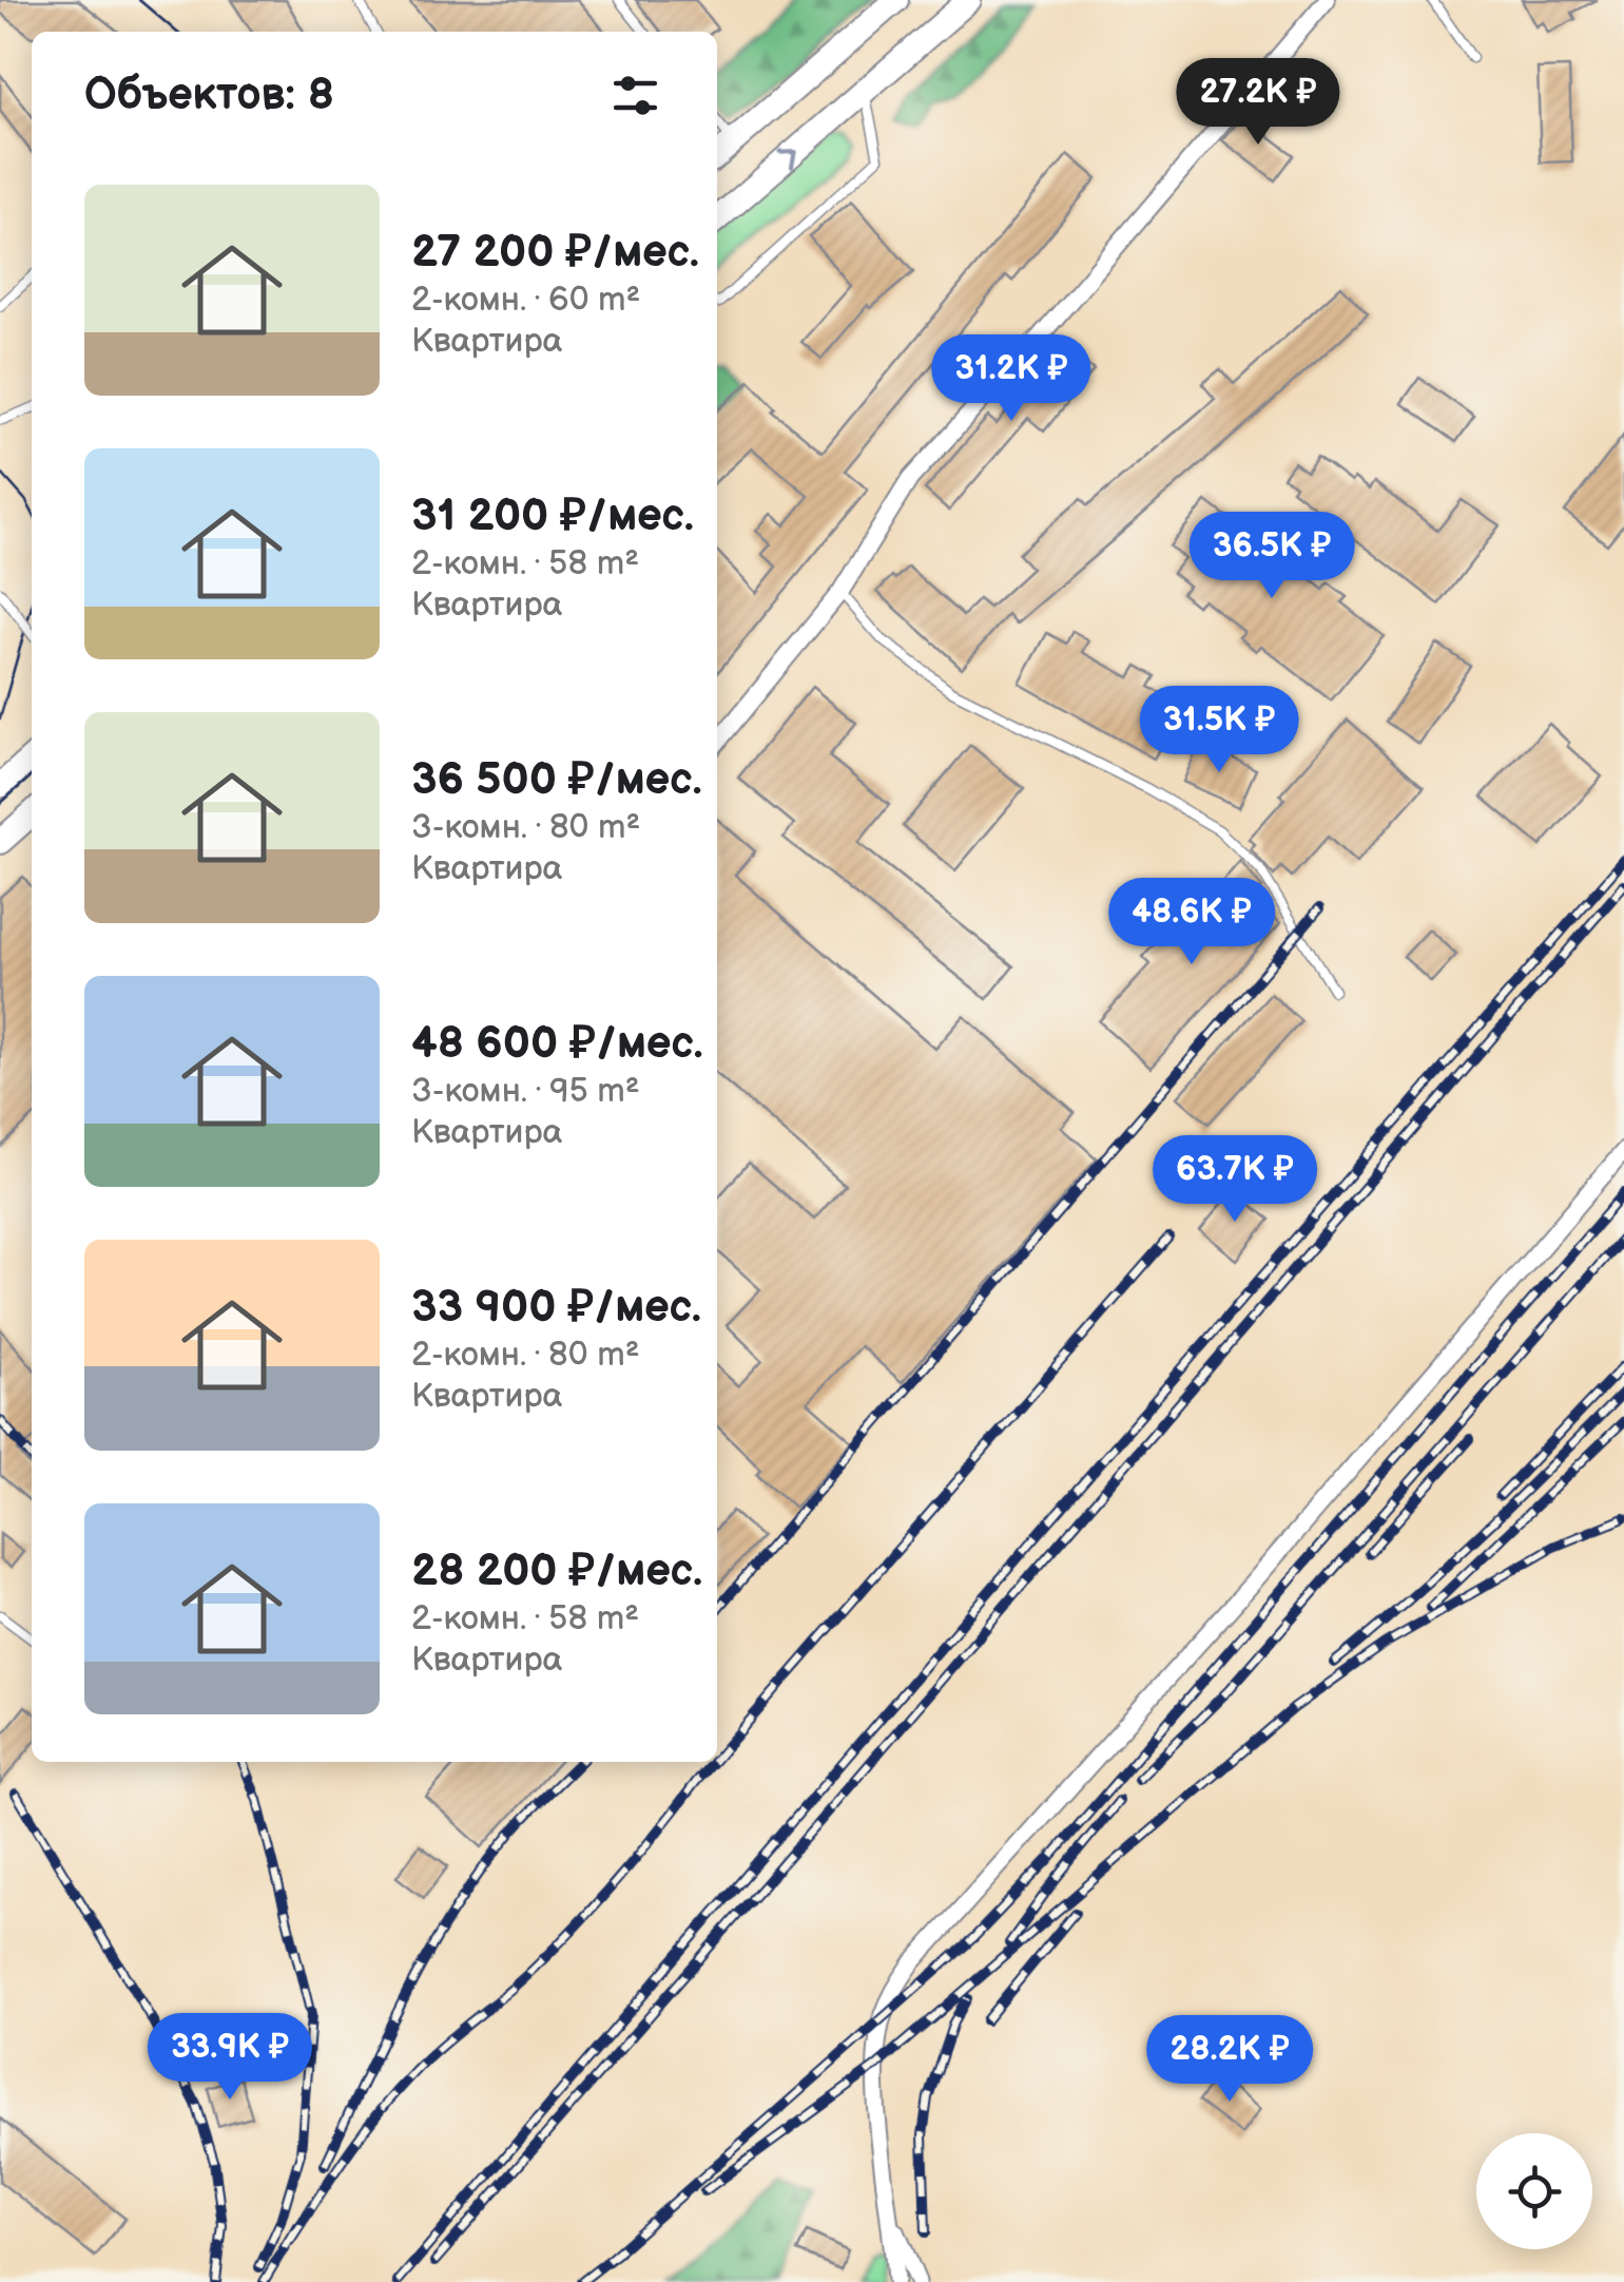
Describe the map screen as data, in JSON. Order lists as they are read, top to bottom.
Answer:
{
  "page": {
    "heading": "Объектов: 8",
    "price": [
      "27.2K ₽",
      "31.2K ₽",
      "36.5K ₽",
      "31.5K ₽",
      "48.6K ₽",
      "63.7K ₽",
      "33.9K ₽",
      "28.2K ₽"
    ],
    "list": [
      {
        "name": "27 200 ₽/мес.",
        "note": "2-комн. · 60 m² · Квартира"
      },
      {
        "name": "31 200 ₽/мес.",
        "note": "2-комн. · 58 m² · Квартира"
      },
      {
        "name": "36 500 ₽/мес.",
        "note": "3-комн. · 80 m² · Квартира"
      },
      {
        "name": "48 600 ₽/мес.",
        "note": "3-комн. · 95 m² · Квартира"
      },
      {
        "name": "33 900 ₽/мес.",
        "note": "2-комн. · 80 m² · Квартира"
      },
      {
        "name": "28 200 ₽/мес.",
        "note": "2-комн. · 58 m² · Квартира"
      }
    ]
  }
}
